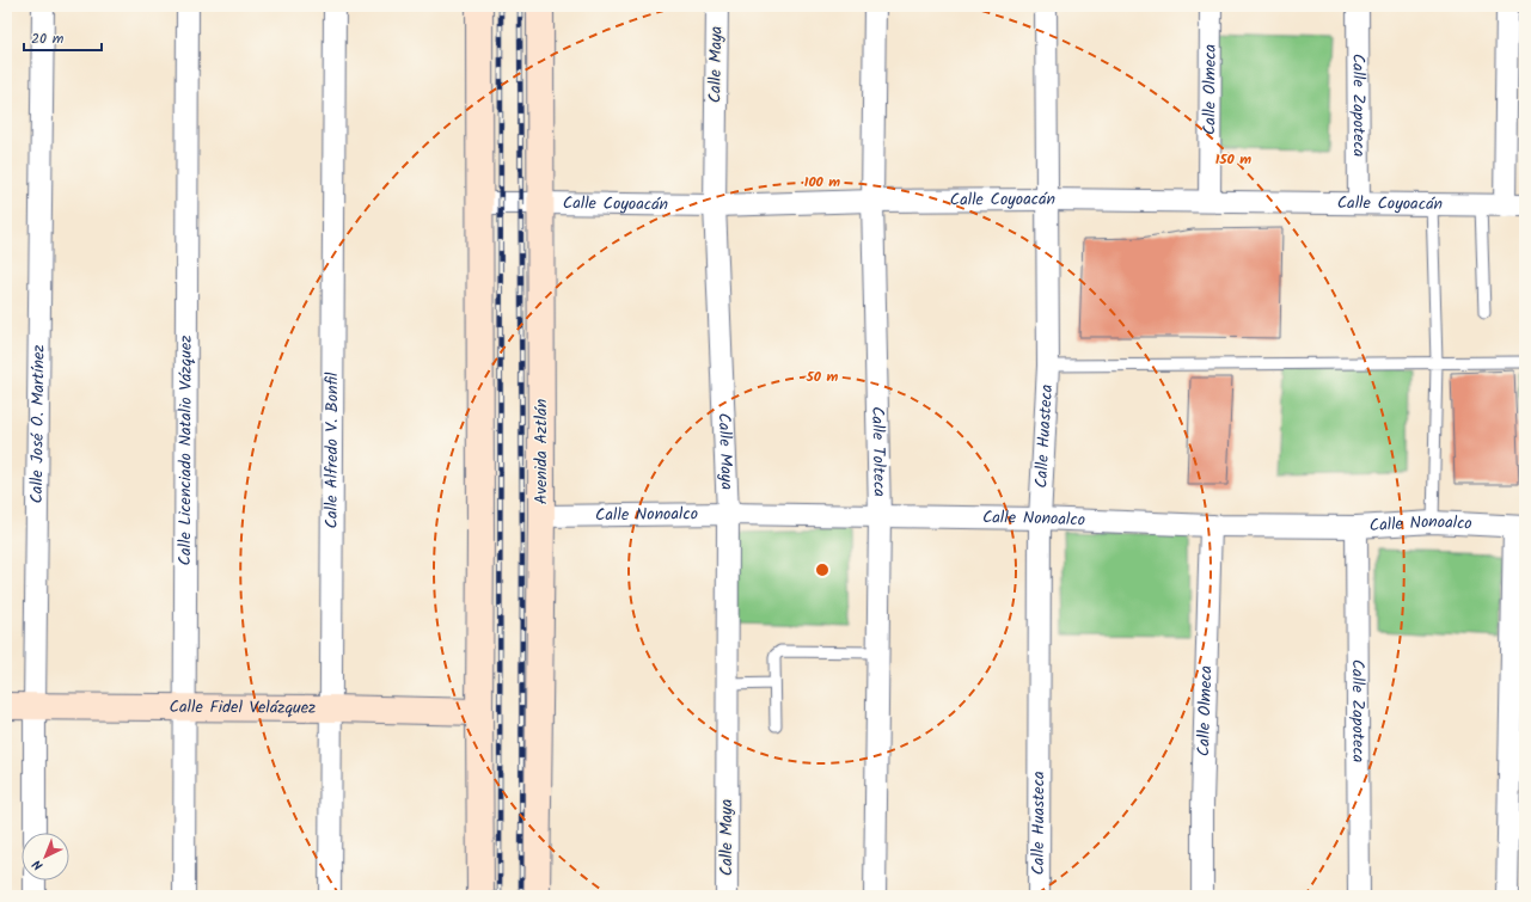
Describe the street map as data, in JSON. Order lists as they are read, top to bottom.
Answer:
{
  "streets": {
    "main road": ["Avenida Aztlán", "Calle Fidel Velázquez"],
    "street": [
      "Calle Maya",
      "Calle Olmeca",
      "Calle Zapoteca",
      "Calle Coyoacán",
      "Calle José O. Martínez",
      "Calle Huasteca",
      "Calle Tolteca",
      "Calle Licenciado Natalio Vázquez",
      "Calle Alfredo V. Bonfil",
      "Calle Nonoalco"
    ]
  },
  "crossings": [
    ["Calle Maya", "Calle Coyoacán"],
    ["Calle Maya", "Calle Nonoalco"],
    ["Calle Olmeca", "Calle Coyoacán"],
    ["Calle Olmeca", "Calle Nonoalco"],
    ["Calle Zapoteca", "Calle Coyoacán"],
    ["Calle Zapoteca", "Calle Nonoalco"],
    ["Calle Coyoacán", "Calle Huasteca"],
    ["Calle Coyoacán", "Calle Tolteca"],
    ["Calle Coyoacán", "Avenida Aztlán"],
    ["Calle José O. Martínez", "Calle Fidel Velázquez"],
    ["Calle Huasteca", "Calle Nonoalco"],
    ["Calle Tolteca", "Calle Nonoalco"],
    ["Calle Licenciado Natalio Vázquez", "Calle Fidel Velázquez"],
    ["Calle Alfredo V. Bonfil", "Calle Fidel Velázquez"],
    ["Avenida Aztlán", "Calle Nonoalco"]
  ],
  "scale_bar": "20 m",
  "north": "bottom left",
  "rings": ["150 m", "100 m", "50 m"]
}
